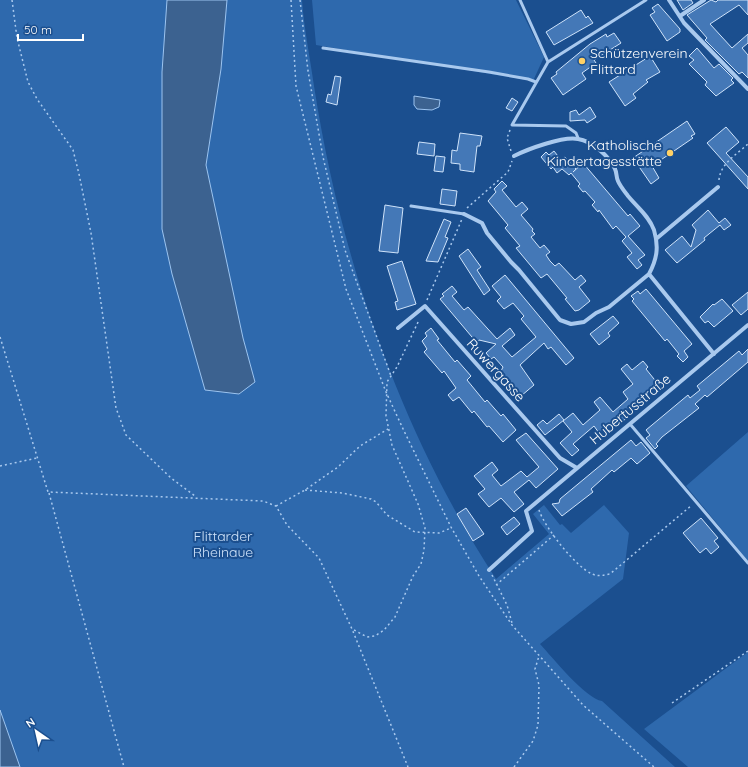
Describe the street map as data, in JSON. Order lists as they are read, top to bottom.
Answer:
{
  "streets": {
    "street": ["Ruwergasse", "Hubertusstraße"]
  },
  "crossings": [
    ["Ruwergasse", "Hubertusstraße"]
  ],
  "parks": ["Flittarder Rheinaue"],
  "places": ["Schützenverein Flittard", "Katholische Kindertagesstätte"],
  "scale_bar": "50 m",
  "north": "top left"
}
